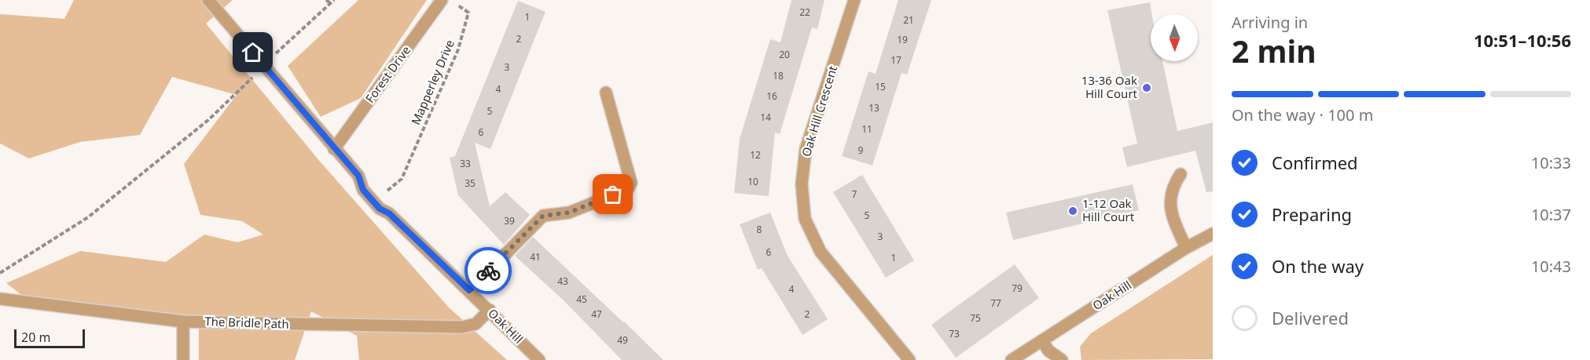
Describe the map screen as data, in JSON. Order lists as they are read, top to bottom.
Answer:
{
  "streets": {
    "street": [
      "Forest Drive",
      "Oak Hill Crescent",
      "Oak Hill",
      "The Bridle Path"
    ],
    "path": ["Mapperley Drive"]
  },
  "crossings": [
    ["Forest Drive", "Oak Hill"],
    ["Oak Hill", "The Bridle Path"]
  ],
  "places": ["13-36 Oak Hill Court", "1-12 Oak Hill Court"],
  "house_numbers": [
    "22",
    "1",
    "21",
    "2",
    "19",
    "20",
    "17",
    "3",
    "18",
    "15",
    "4",
    "16",
    "13",
    "5",
    "14",
    "11",
    "6",
    "9",
    "12",
    "33",
    "10",
    "35",
    "7",
    "5",
    "39",
    "8",
    "3",
    "6",
    "41",
    "1",
    "43",
    "79",
    "4",
    "45",
    "77",
    "47",
    "2",
    "75",
    "73",
    "49"
  ],
  "scale_bar": "20 m",
  "north": "bottom",
  "page": {
    "heading": ["2 min", "Arriving in", "10:51–10:56"],
    "bar": "On the way · 100 m",
    "list": [
      ["Confirmed", "10:33"],
      ["Preparing", "10:37"],
      ["On the way", "10:43"],
      "Delivered"
    ],
    "scale": "20 m"
  }
}
